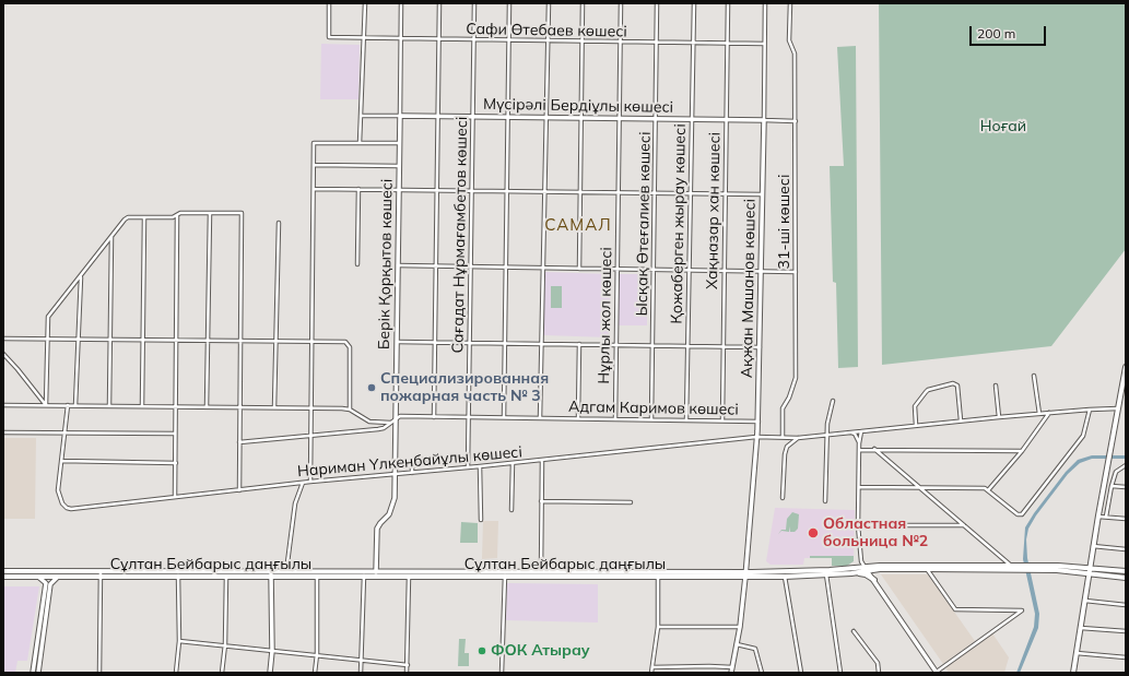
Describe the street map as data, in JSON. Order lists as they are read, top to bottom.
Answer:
{
  "streets": {
    "main road": ["Сұлтан Бейбарыс даңғылы"],
    "street": [
      "Сафи Өтебаев көшесі",
      "Мүсірәлі Бердіұлы көшесі",
      "Хақназар хан көшесі",
      "31-ші көшесі",
      "Ысқақ Өтеғалиев көшесі",
      "Қожаберген жырау көшесі",
      "Сағадат Нұрмағамбетов көшесі",
      "Берік Қорқытов көшесі",
      "Ақжан Машанов көшесі",
      "Нұрлы жол көшесі",
      "Адгам Каримов көшесі",
      "Нариман Үлкенбайұлы көшесі"
    ]
  },
  "crossings": [
    ["Сафи Өтебаев көшесі", "Хақназар хан көшесі"],
    ["Сафи Өтебаев көшесі", "Ысқақ Өтеғалиев көшесі"],
    ["Сафи Өтебаев көшесі", "Қожаберген жырау көшесі"],
    ["Сафи Өтебаев көшесі", "Сағадат Нұрмағамбетов көшесі"],
    ["Сафи Өтебаев көшесі", "Берік Қорқытов көшесі"],
    ["Сафи Өтебаев көшесі", "Ақжан Машанов көшесі"],
    ["Сафи Өтебаев көшесі", "Нұрлы жол көшесі"],
    ["Мүсірәлі Бердіұлы көшесі", "Хақназар хан көшесі"],
    ["Мүсірәлі Бердіұлы көшесі", "31-ші көшесі"],
    ["Мүсірәлі Бердіұлы көшесі", "Ысқақ Өтеғалиев көшесі"],
    ["Мүсірәлі Бердіұлы көшесі", "Қожаберген жырау көшесі"],
    ["Мүсірәлі Бердіұлы көшесі", "Сағадат Нұрмағамбетов көшесі"],
    ["Мүсірәлі Бердіұлы көшесі", "Берік Қорқытов көшесі"],
    ["Мүсірәлі Бердіұлы көшесі", "Ақжан Машанов көшесі"],
    ["Мүсірәлі Бердіұлы көшесі", "Нұрлы жол көшесі"],
    ["Хақназар хан көшесі", "Адгам Каримов көшесі"],
    ["31-ші көшесі", "Нариман Үлкенбайұлы көшесі"],
    ["Ысқақ Өтеғалиев көшесі", "Адгам Каримов көшесі"],
    ["Қожаберген жырау көшесі", "Адгам Каримов көшесі"],
    ["Сағадат Нұрмағамбетов көшесі", "Адгам Каримов көшесі"],
    ["Сағадат Нұрмағамбетов көшесі", "Нариман Үлкенбайұлы көшесі"],
    ["Берік Қорқытов көшесі", "Адгам Каримов көшесі"],
    ["Берік Қорқытов көшесі", "Нариман Үлкенбайұлы көшесі"],
    ["Берік Қорқытов көшесі", "Сұлтан Бейбарыс даңғылы"],
    ["Ақжан Машанов көшесі", "Адгам Каримов көшесі"],
    ["Ақжан Машанов көшесі", "Нариман Үлкенбайұлы көшесі"],
    ["Ақжан Машанов көшесі", "Сұлтан Бейбарыс даңғылы"],
    ["Нұрлы жол көшесі", "Адгам Каримов көшесі"]
  ],
  "districts": ["САМАЛ"],
  "parks": ["Ноғай"],
  "places": ["Специализированная пожарная часть № 3", "Областная больница №2", "ФОК Атырау"],
  "scale_bar": "200 m"
}
